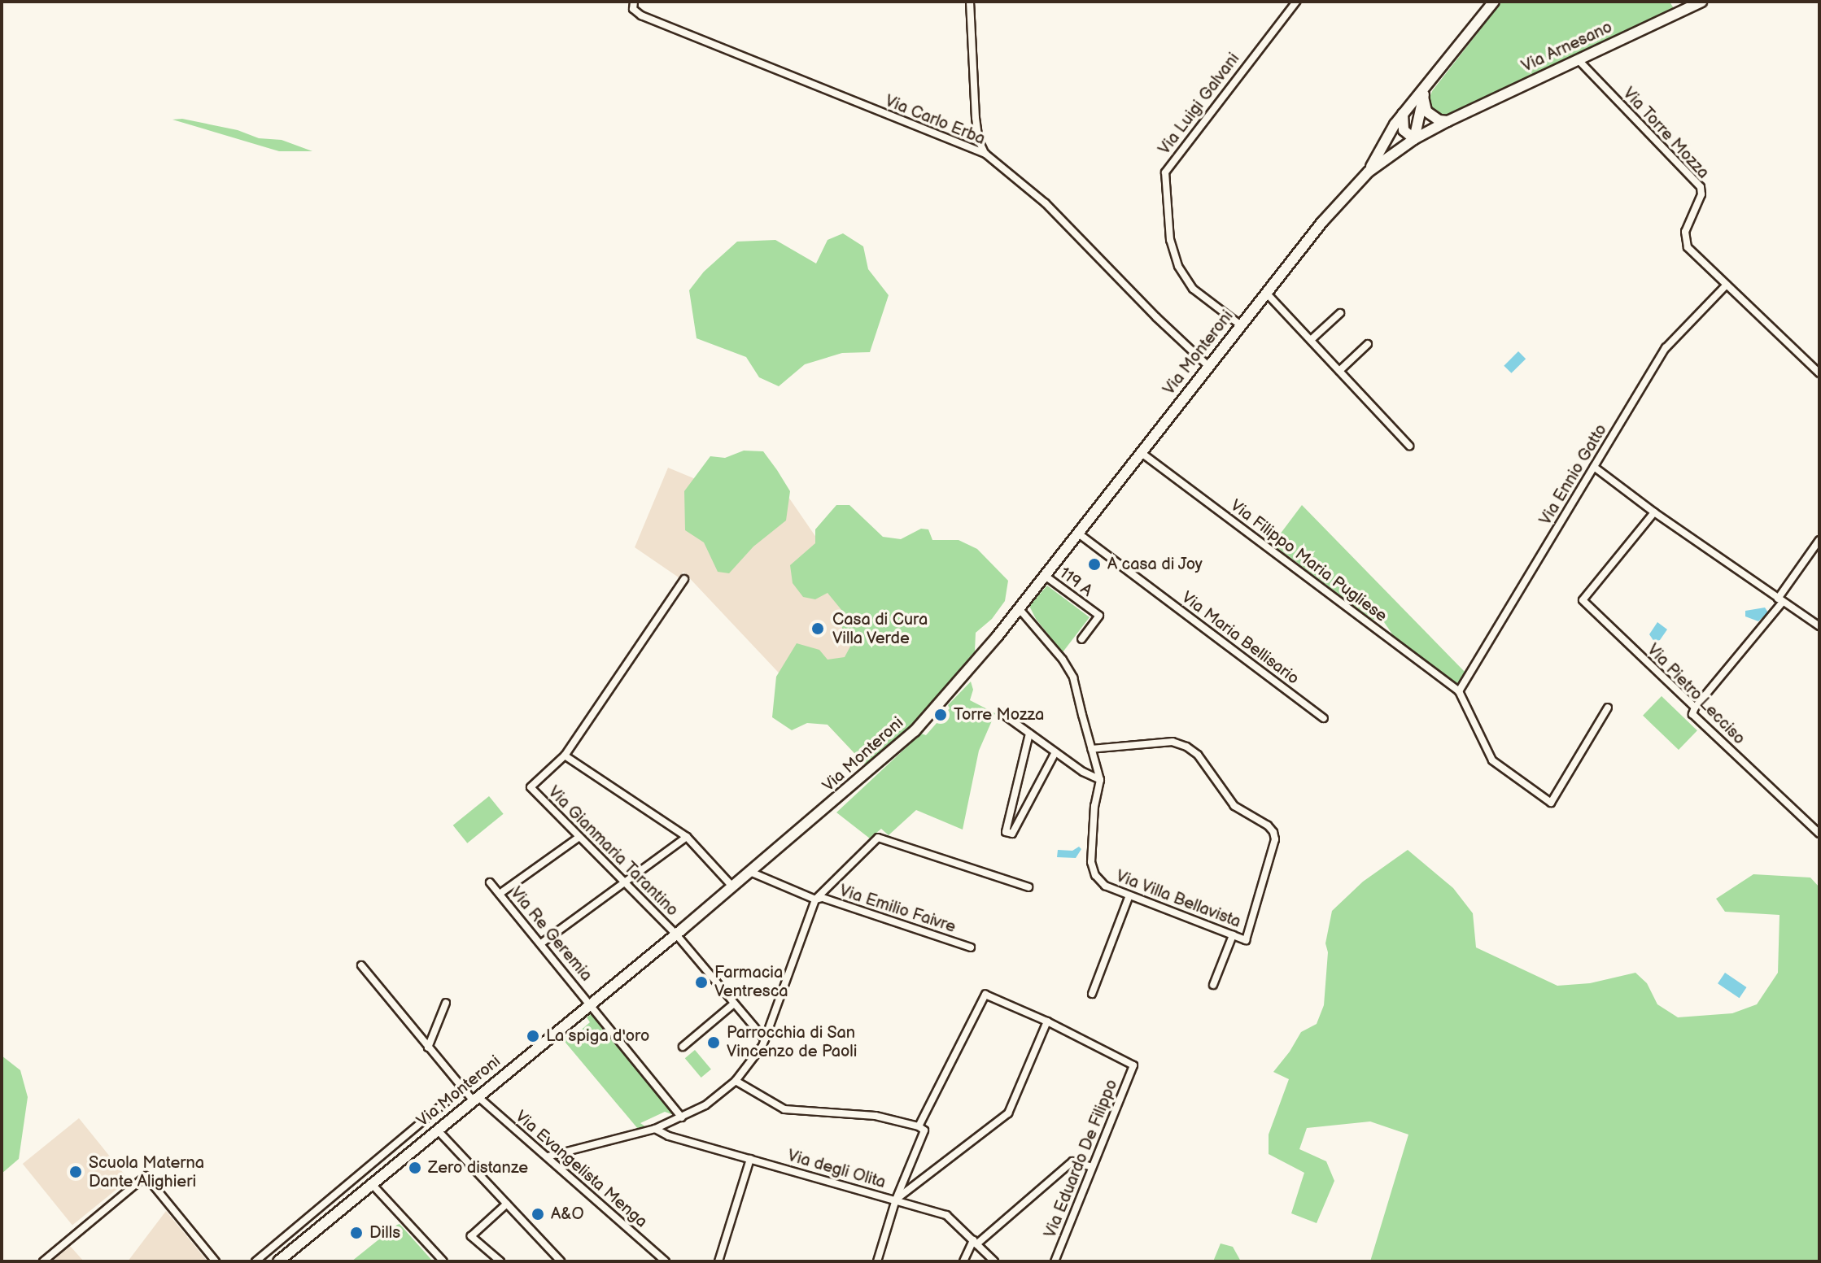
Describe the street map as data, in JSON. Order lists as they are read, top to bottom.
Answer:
{
  "streets": {
    "main road": ["Via Arnesano", "Via Monteroni"],
    "street": [
      "Via Luigi Galvani",
      "Via Carlo Erba",
      "Via Torre Mozza",
      "Via Ennio Gatto",
      "Via Filippo Maria Pugliese",
      "119 A",
      "Via Maria Bellisario",
      "Via Pietro Lecciso",
      "Via Gianmaria Tarantino",
      "Via Villa Bellavista",
      "Via Emilio Faivre",
      "Via Re Geremia",
      "Via Eduardo De Filippo",
      "Via Evangelista Menga",
      "Via degli Olita"
    ]
  },
  "crossings": [
    ["Via Arnesano", "Via Torre Mozza"],
    ["Via Arnesano", "Via Monteroni"],
    ["Via Luigi Galvani", "Via Monteroni"],
    ["Via Carlo Erba", "Via Monteroni"],
    ["Via Torre Mozza", "Via Ennio Gatto"],
    ["Via Monteroni", "Via Filippo Maria Pugliese"],
    ["Via Monteroni", "119 A"],
    ["Via Monteroni", "Via Maria Bellisario"],
    ["Via Monteroni", "Via Gianmaria Tarantino"],
    ["Via Monteroni", "Via Villa Bellavista"],
    ["Via Monteroni", "Via Emilio Faivre"],
    ["Via Monteroni", "Via Re Geremia"],
    ["Via Monteroni", "Via Evangelista Menga"],
    ["Via Ennio Gatto", "Via Filippo Maria Pugliese"]
  ],
  "places": [
    "A casa di Joy",
    "Casa di Cura Villa Verde",
    "Torre Mozza",
    "Farmacia Ventresca",
    "La spiga d'oro",
    "Parrocchia di San Vincenzo de Paoli",
    "Zero distanze",
    "Scuola Materna Dante Alighieri",
    "A&O",
    "Dills"
  ]
}
